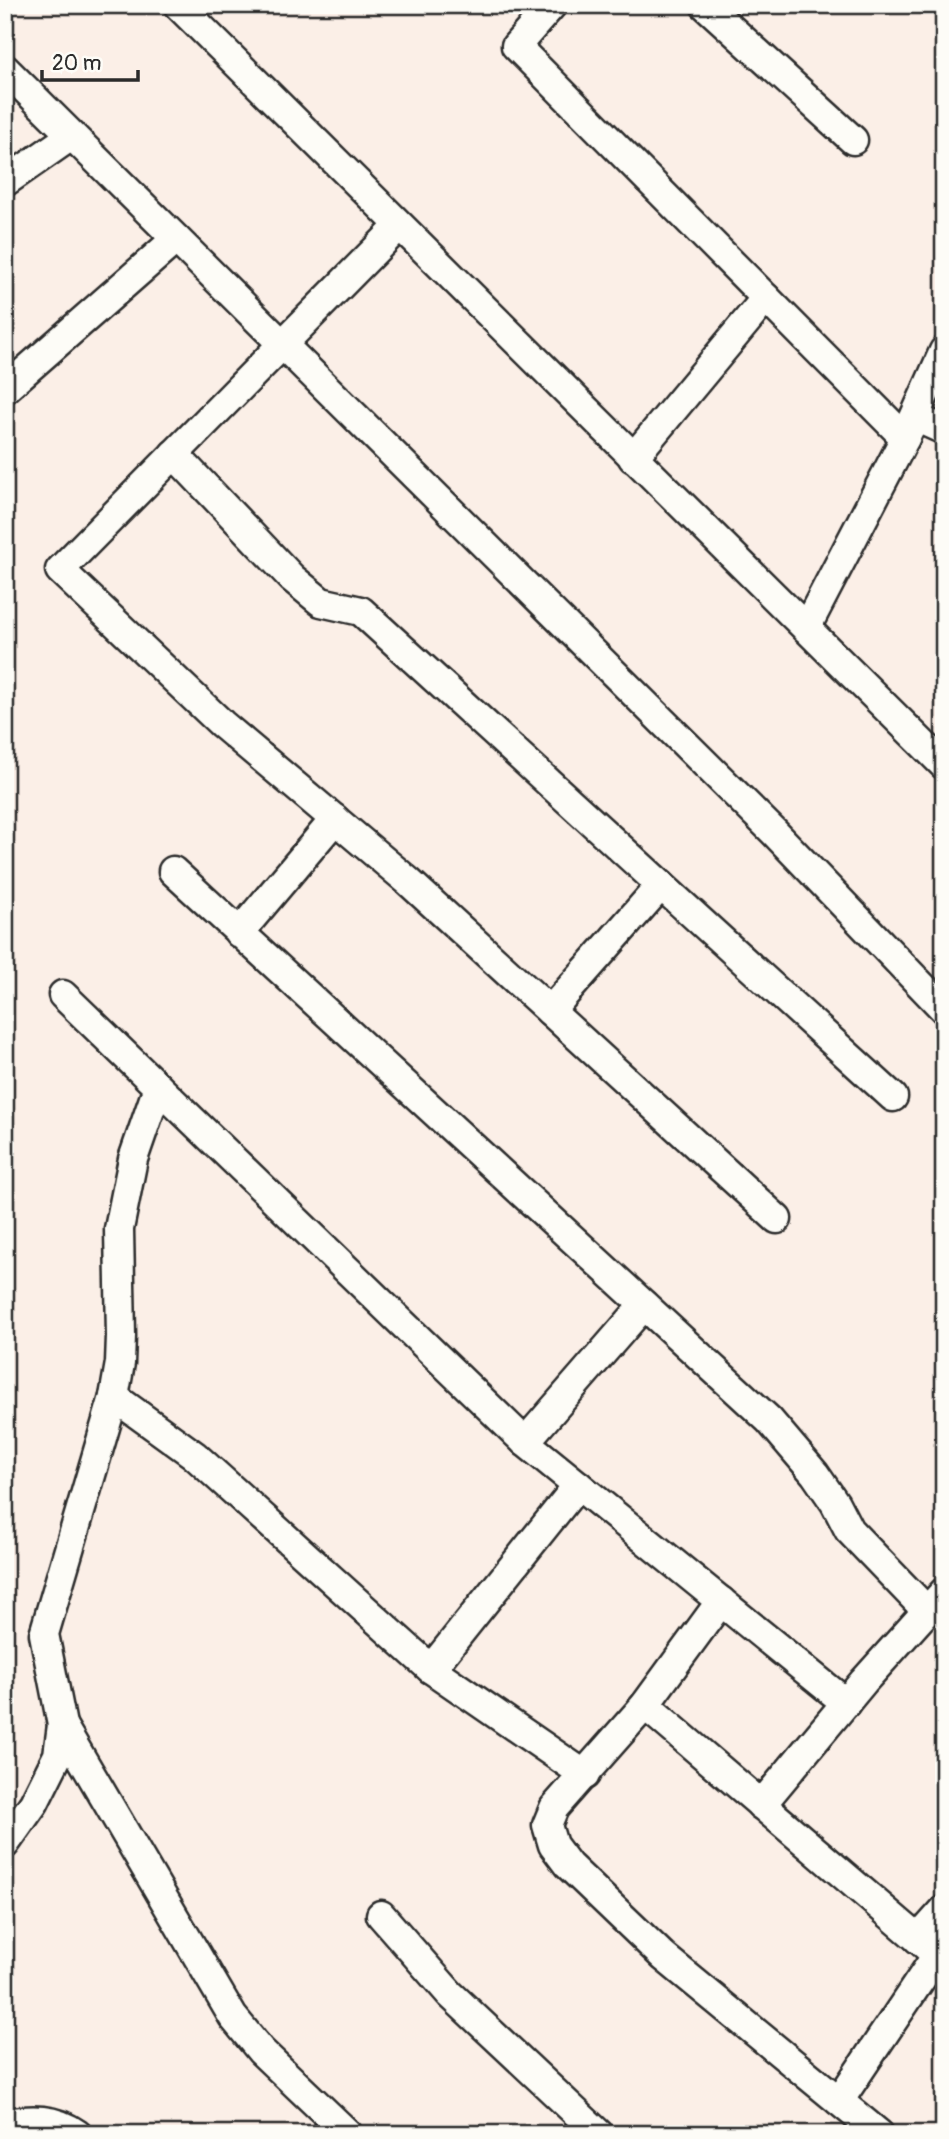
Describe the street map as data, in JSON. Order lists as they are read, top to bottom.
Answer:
{
  "scale_bar": "20 m"
}
